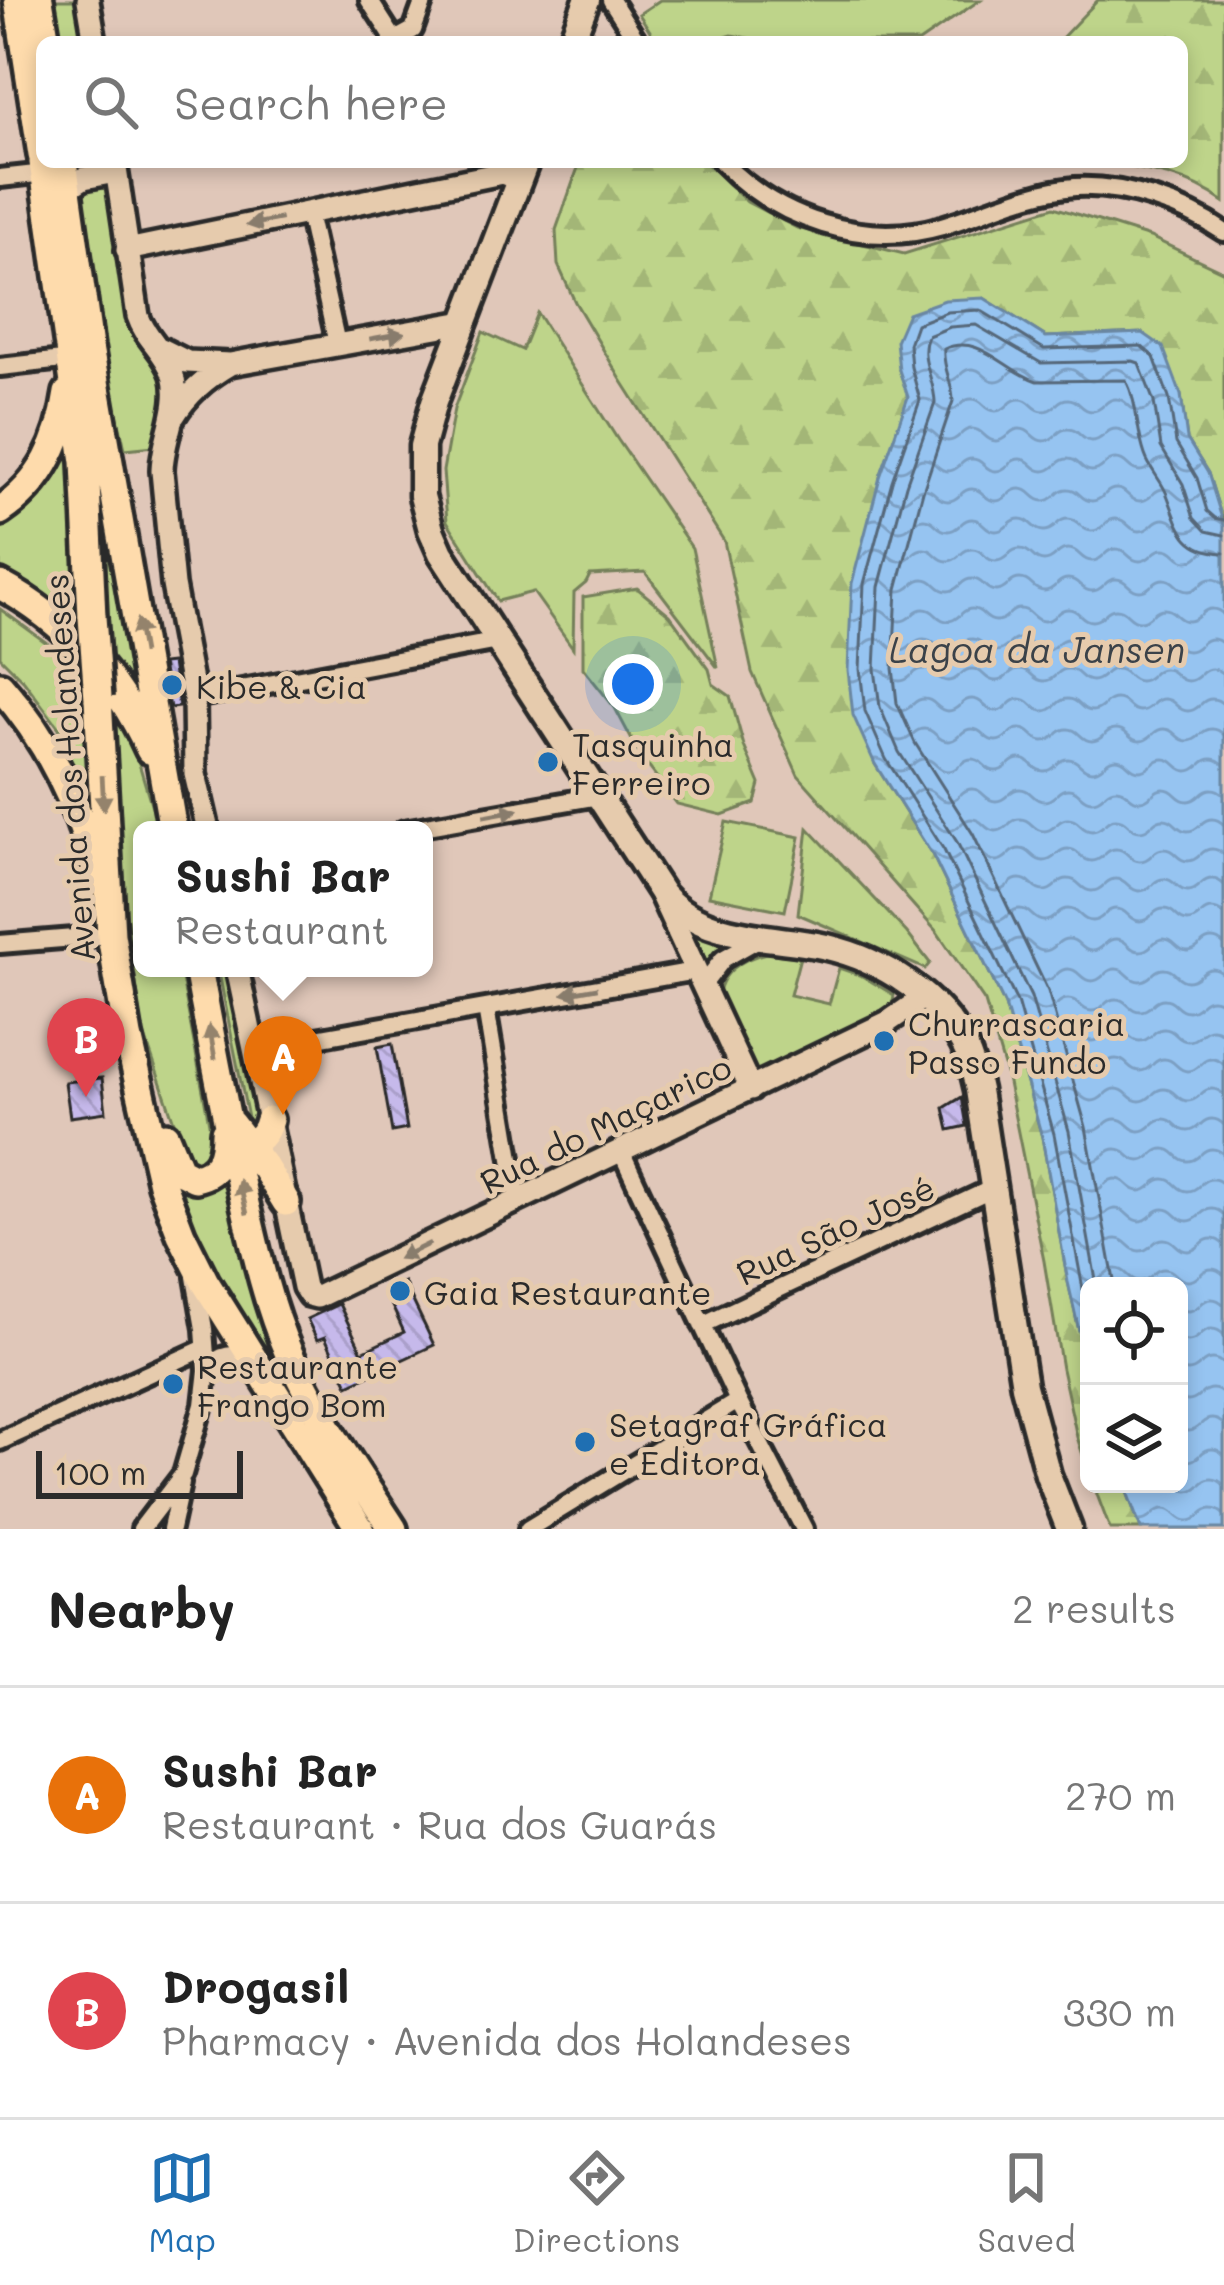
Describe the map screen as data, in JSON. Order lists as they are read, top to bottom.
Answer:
{
  "streets": {
    "main road": ["Avenida dos Holandeses"],
    "street": ["Rua do Maçarico", "Rua São José"]
  },
  "water": ["Lagoa da Jansen"],
  "places": [
    "Kibe & Cia",
    "Tasquinha Ferreiro",
    "Churrascaria Passo Fundo",
    "Gaia Restaurante",
    "Restaurante Frango Bom",
    "Setagraf Gráfica e Editora"
  ],
  "scale_bar": "100 m",
  "page": {
    "search": "Search here",
    "popup": ["Sushi Bar", "Restaurant"],
    "pins": ["B", "A"],
    "scale": "100 m",
    "heading": ["Nearby", "2 results"],
    "list": [
      {
        "mark": "A",
        "name": "Sushi Bar",
        "note": "Restaurant · Rua dos Guarás",
        "value": "270 m"
      },
      {
        "mark": "B",
        "name": "Drogasil",
        "note": "Pharmacy · Avenida dos Holandeses",
        "value": "330 m"
      }
    ],
    "nav": ["Map", "Directions", "Saved"]
  }
}
